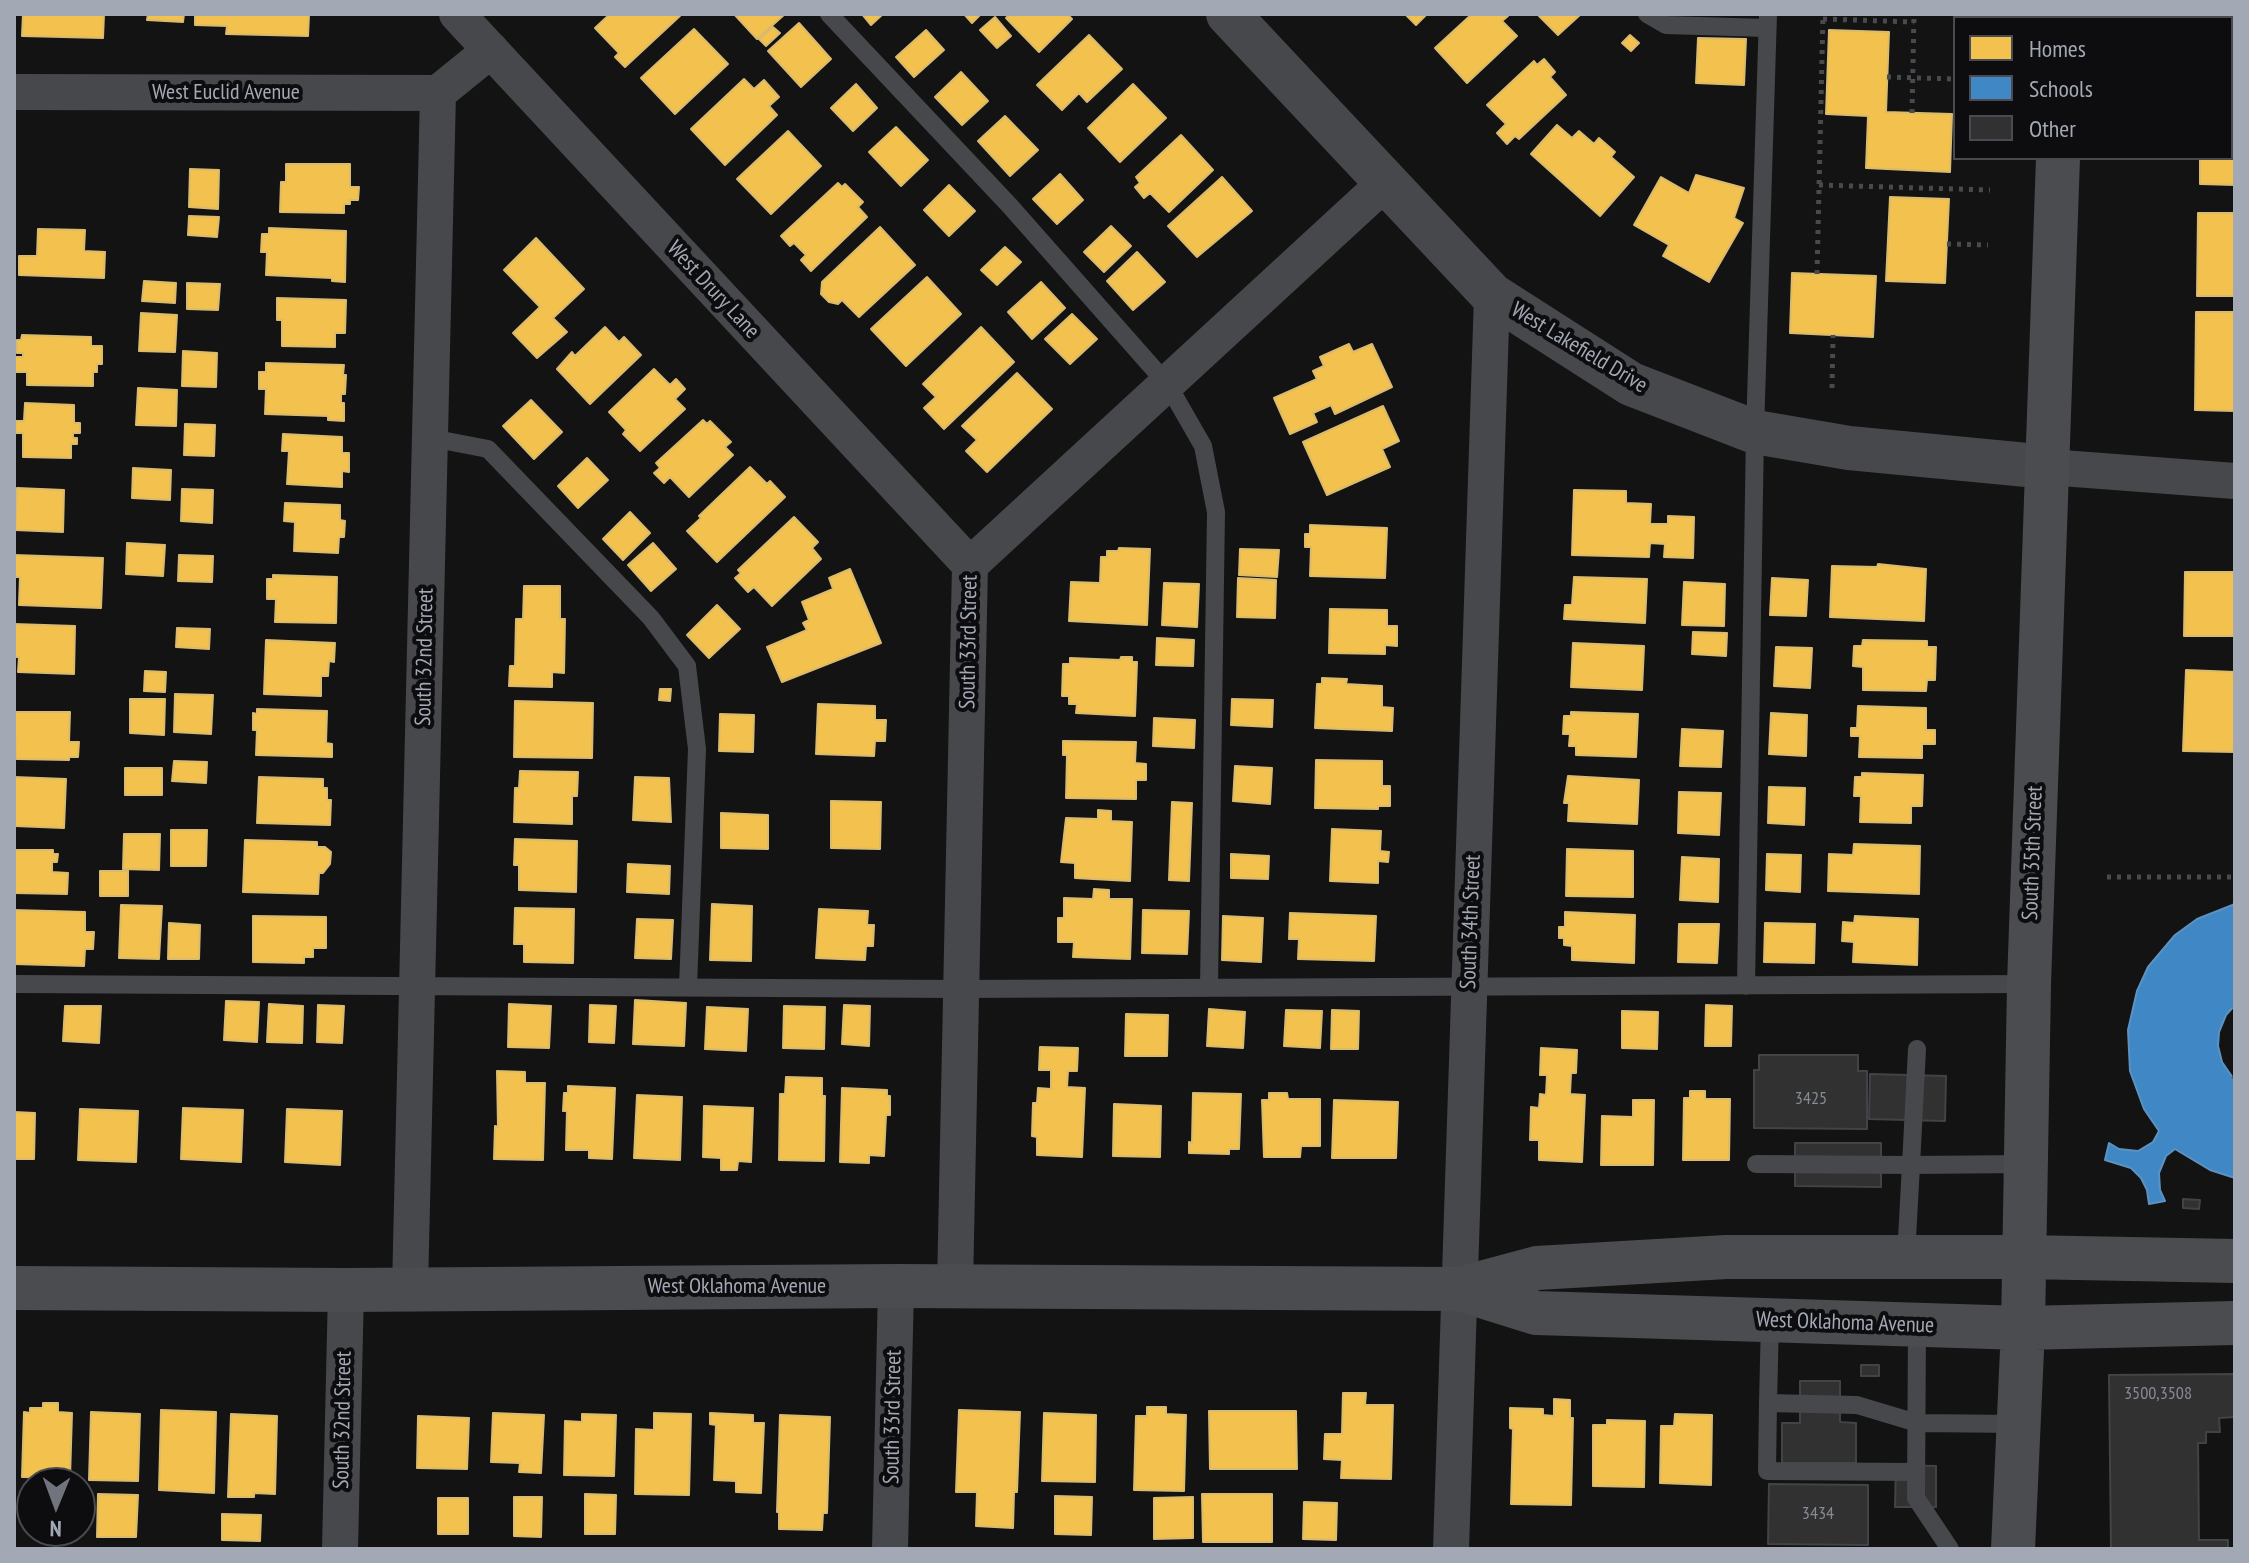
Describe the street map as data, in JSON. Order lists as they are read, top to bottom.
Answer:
{
  "streets": {
    "main road": ["South 35th Street", "West Oklahoma Avenue"],
    "street": [
      "West Euclid Avenue",
      "West Drury Lane",
      "West Lakefield Drive",
      "South 33rd Street",
      "South 32nd Street",
      "South 34th Street"
    ]
  },
  "crossings": [
    ["West Euclid Avenue", "South 32nd Street"],
    ["West Drury Lane", "South 33rd Street"],
    ["West Lakefield Drive", "South 33rd Street"],
    ["West Lakefield Drive", "South 35th Street"],
    ["West Lakefield Drive", "South 34th Street"],
    ["South 33rd Street", "West Oklahoma Avenue"],
    ["South 32nd Street", "West Oklahoma Avenue"],
    ["South 35th Street", "West Oklahoma Avenue"],
    ["South 34th Street", "West Oklahoma Avenue"]
  ],
  "house_numbers": ["3425", "3500,3508", "3434"],
  "legend": ["Homes", "Schools", "Other"],
  "north": "bottom"
}
